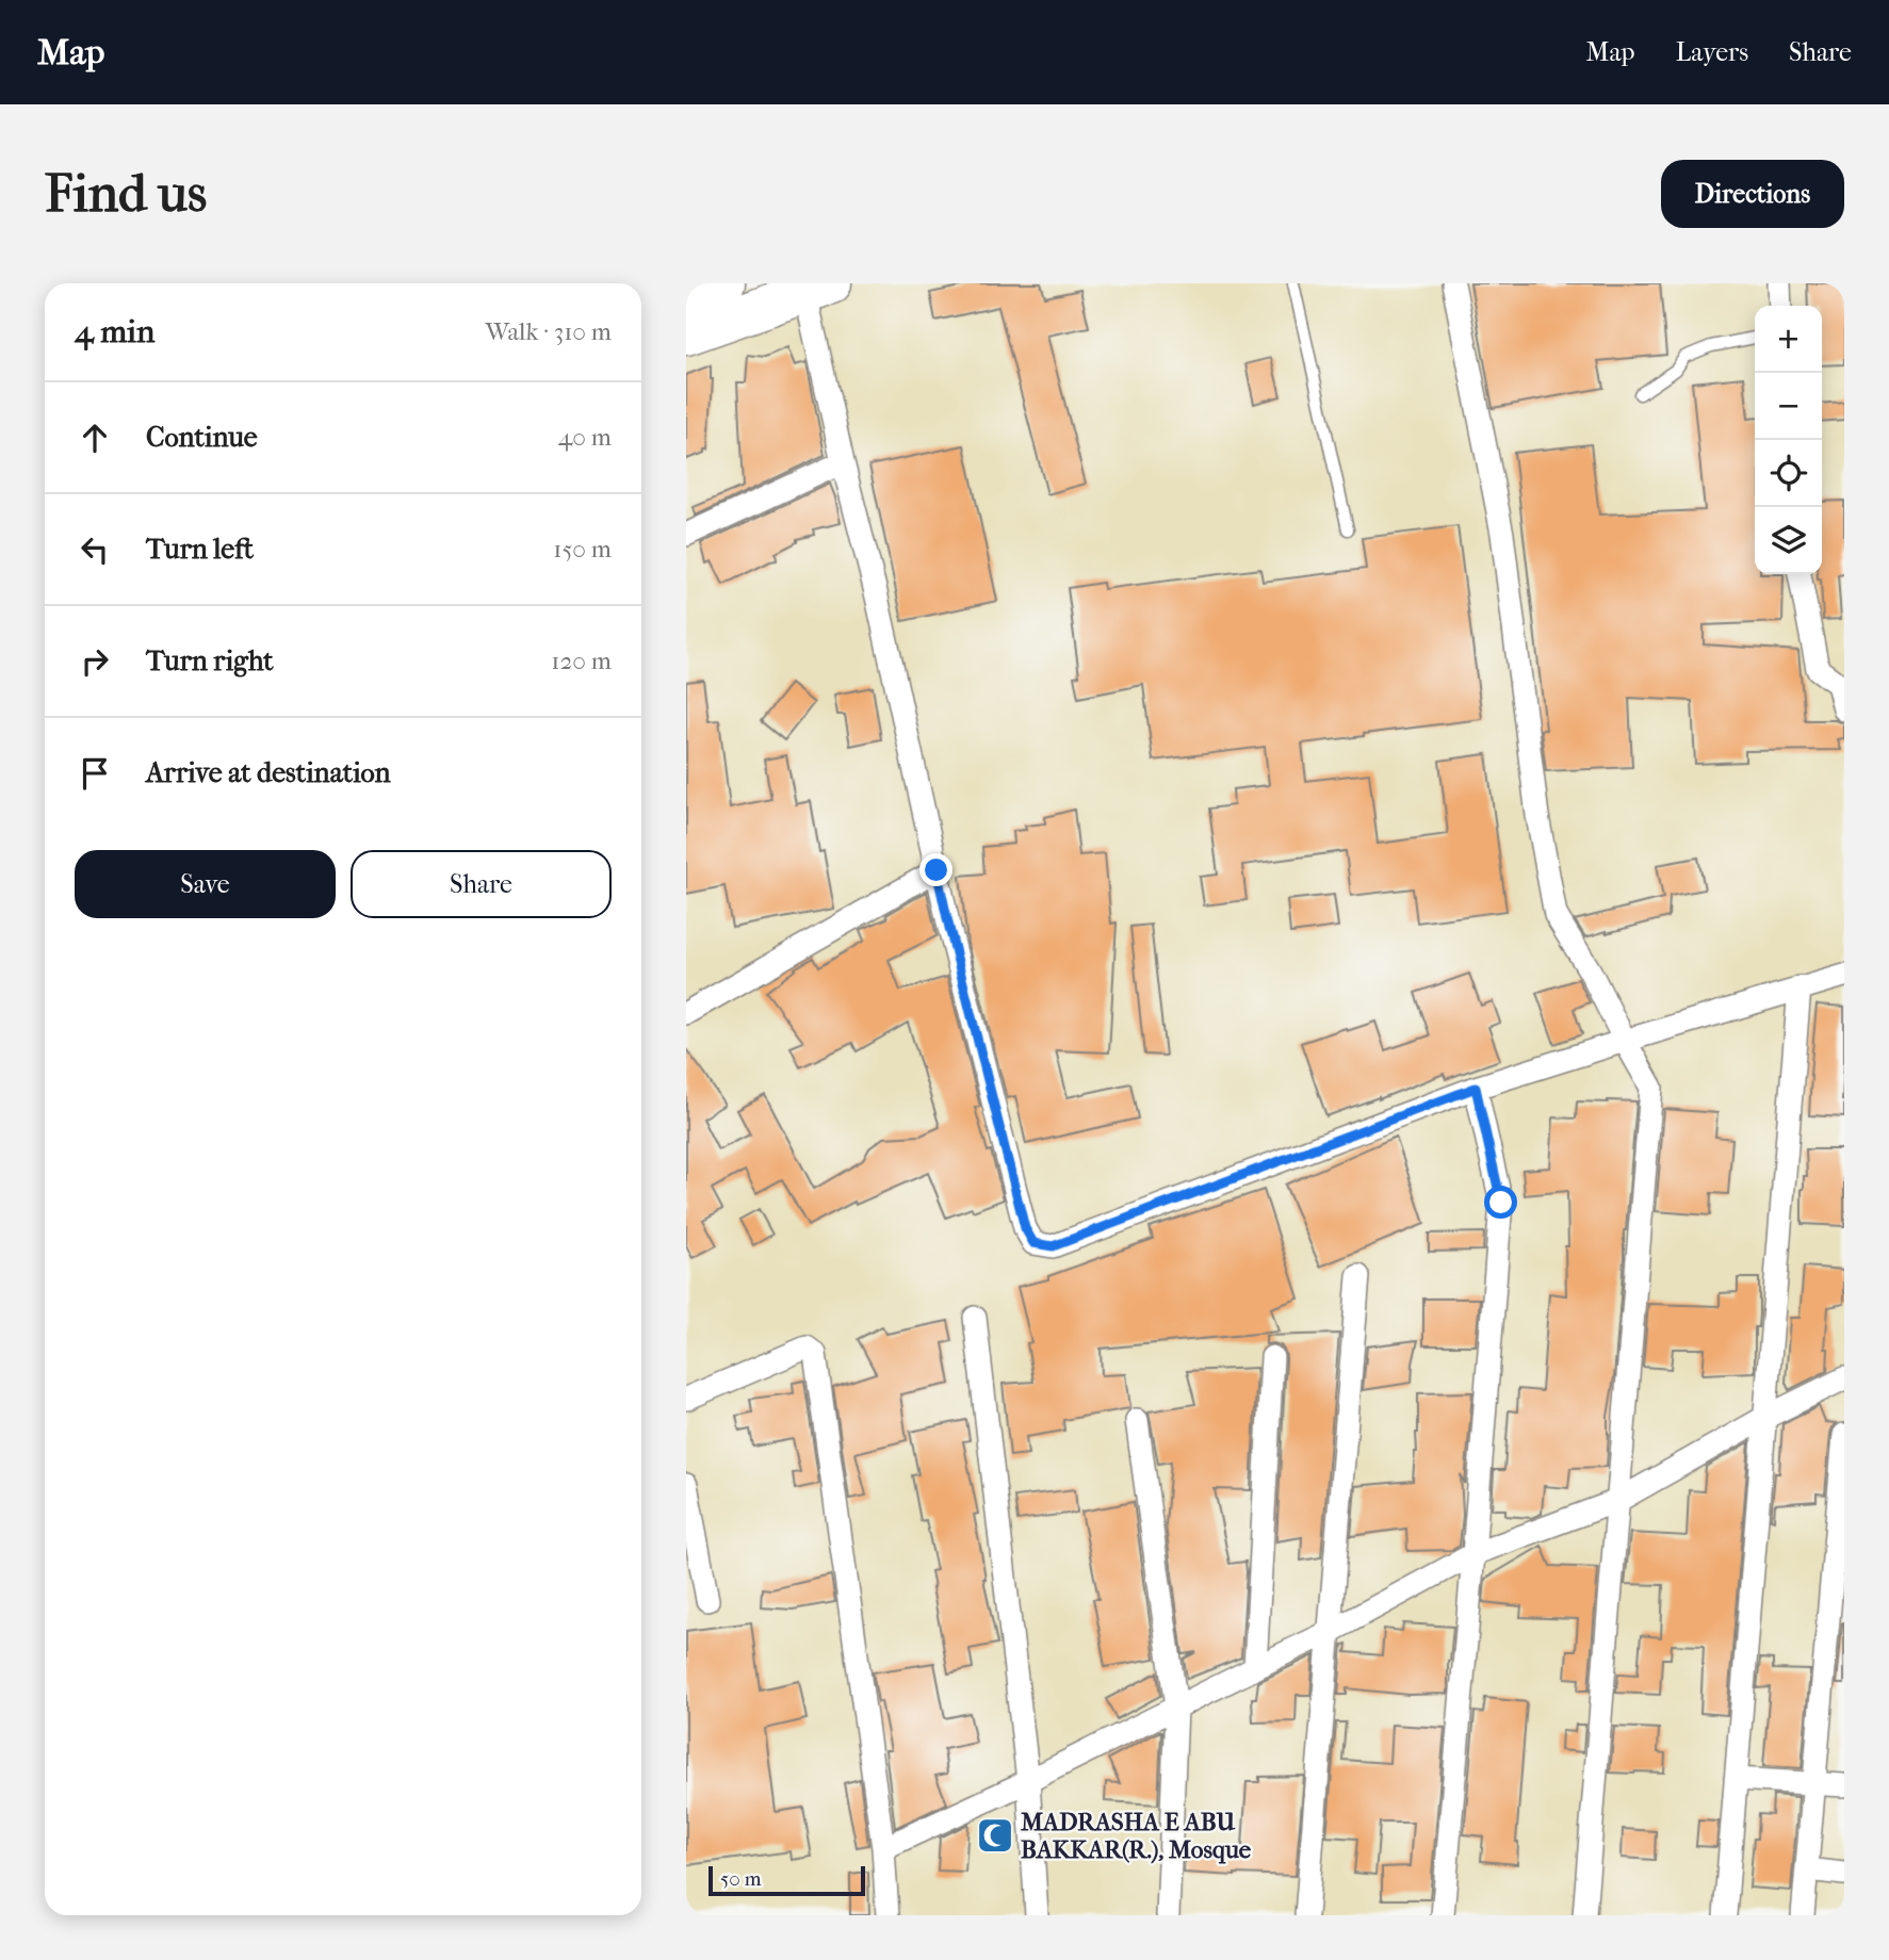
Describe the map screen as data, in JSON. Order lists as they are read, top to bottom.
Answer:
{
  "places": {
    "mosque": ["MADRASHA E ABU BAKKAR(R.), Mosque"]
  },
  "scale_bar": "50 m",
  "page": {
    "header": "Map",
    "nav": ["Map", "Layers", "Share"],
    "buttons": [
      "Directions",
      ["Save", "Share"]
    ],
    "title": "Find us",
    "heading": ["4 min", "Walk · 310 m"],
    "map_buttons": ["+", "−"],
    "list": [
      ["Continue", "40 m"],
      ["Turn left", "150 m"],
      ["Turn right", "120 m"],
      "Arrive at destination"
    ],
    "scale": "50 m"
  }
}
